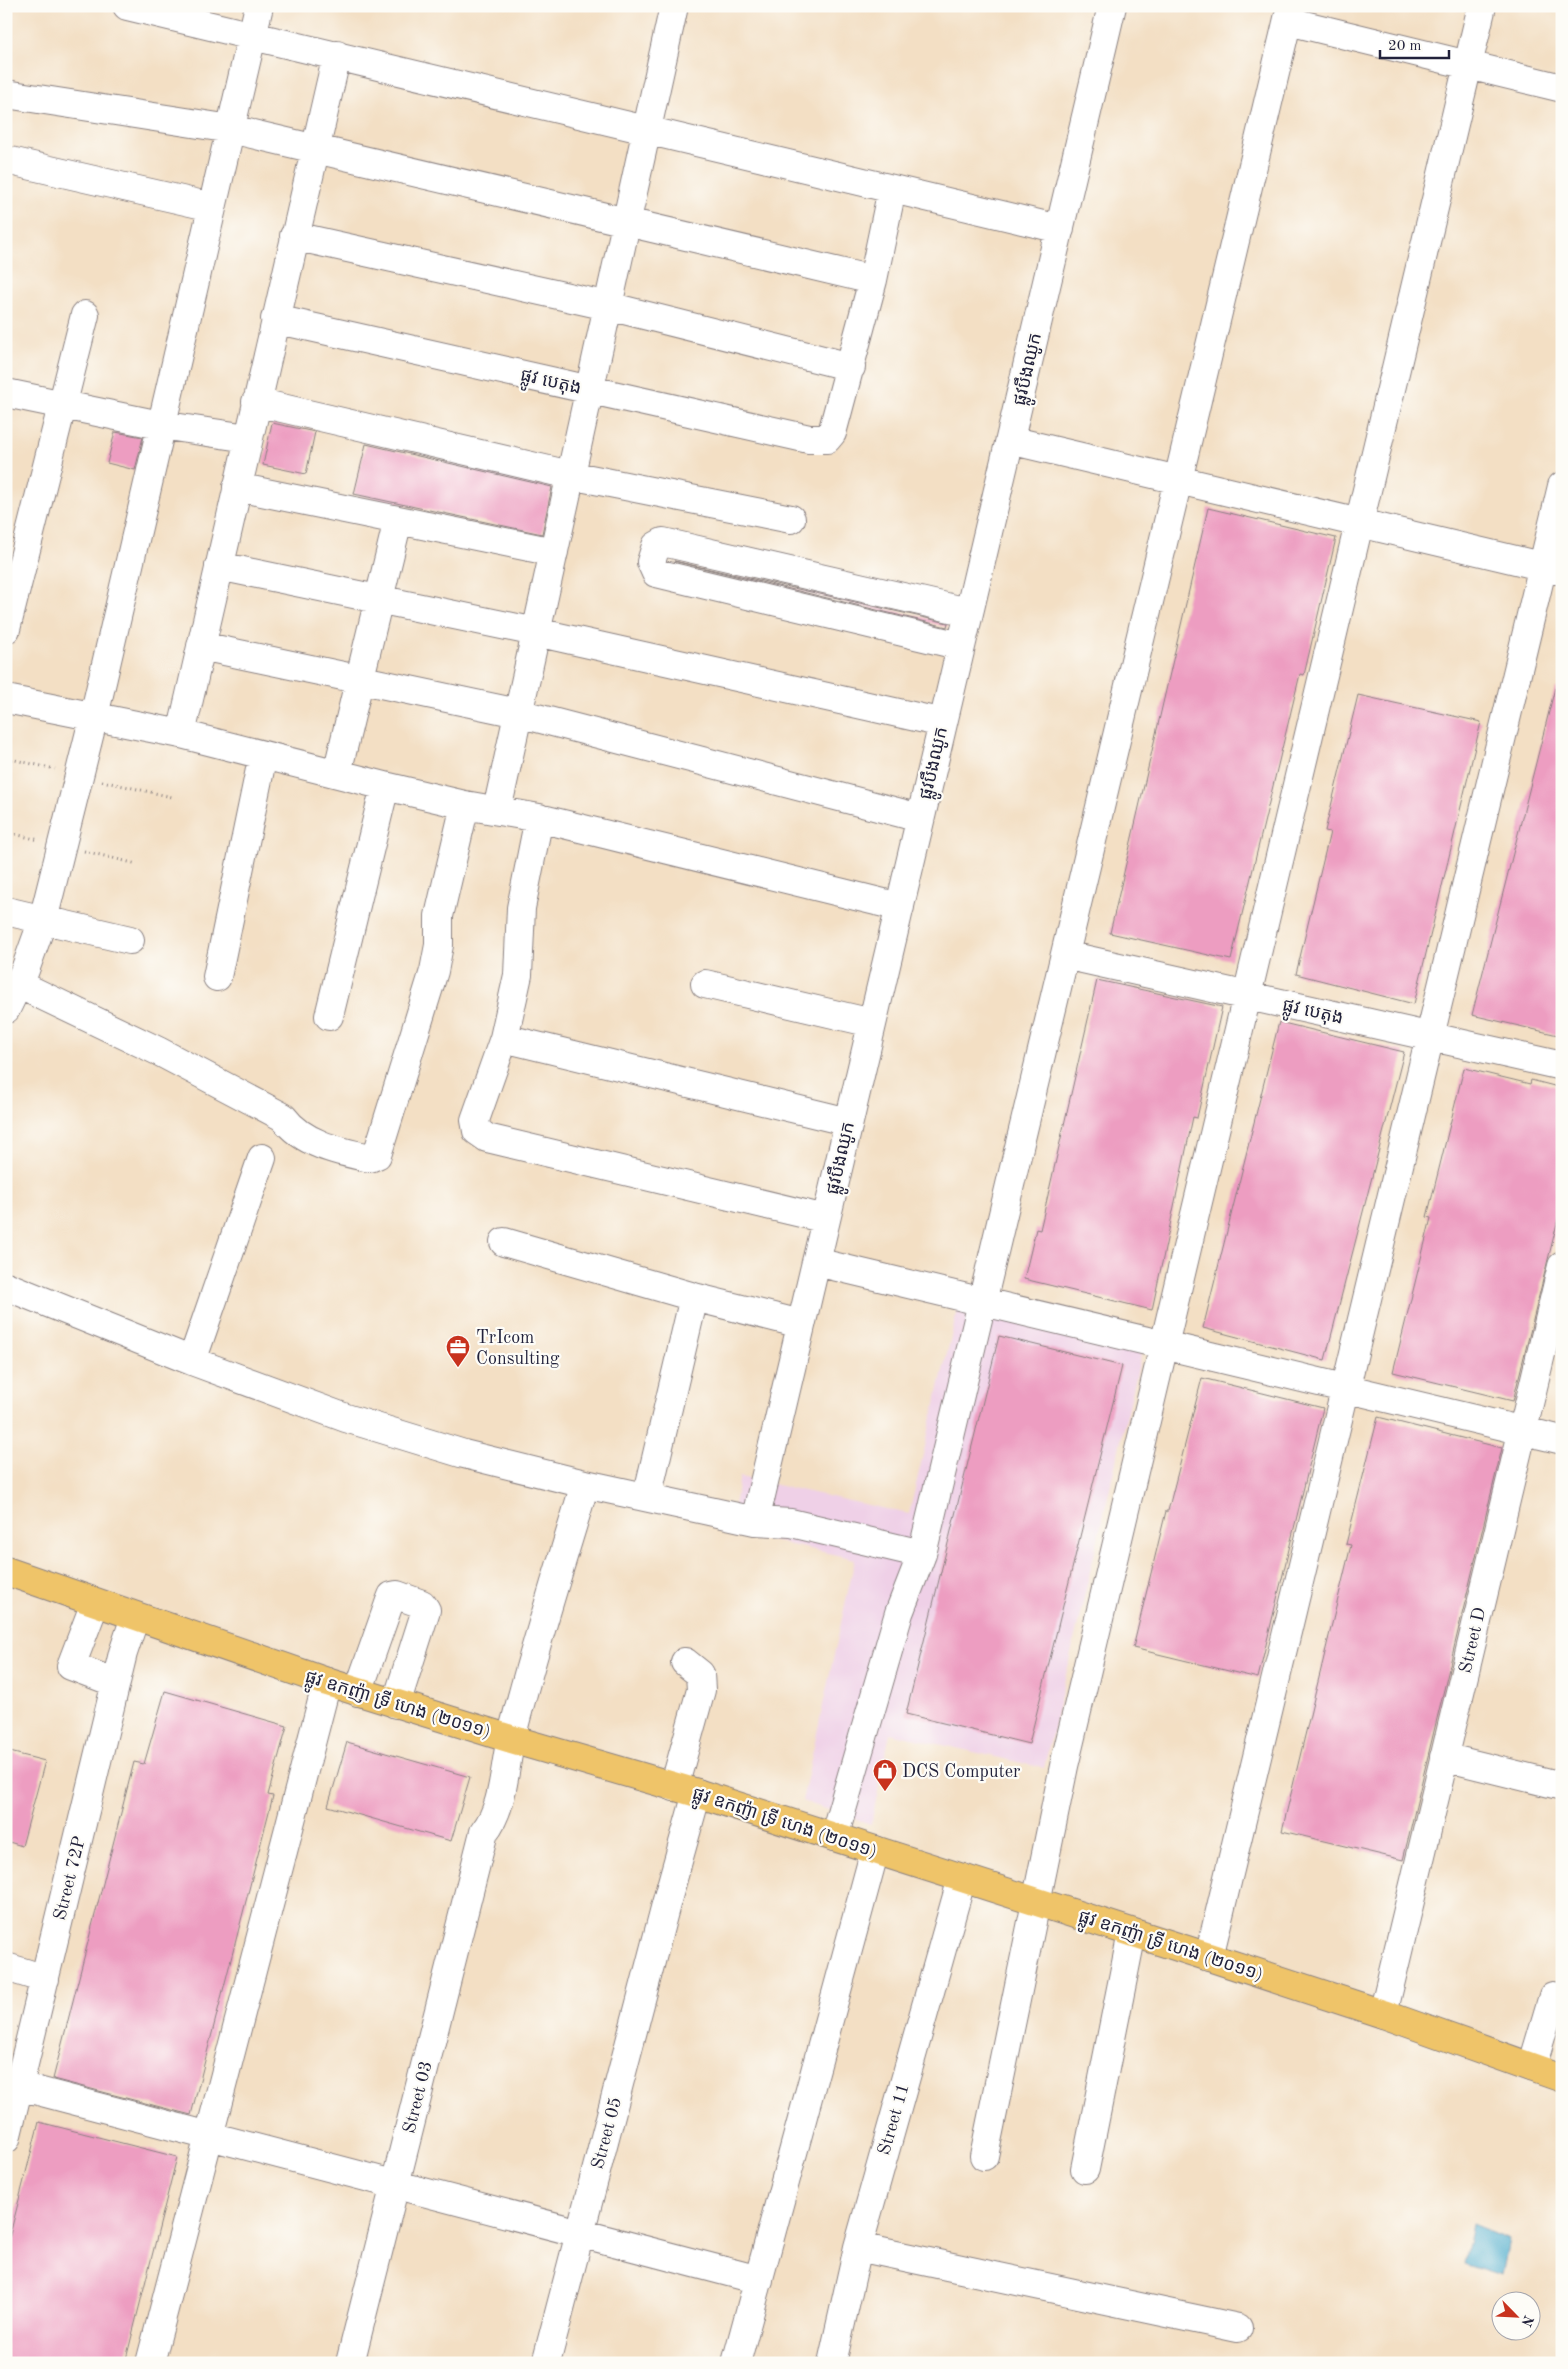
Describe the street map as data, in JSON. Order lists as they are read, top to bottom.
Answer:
{
  "streets": {
    "main road": ["ផ្លូវ ឧកញ៉ា ទ្រី ហេង (២០១១)"],
    "street": [
      "ផ្លូវបឹងឈូក",
      "ផ្លូវ បេតុង",
      "Street D",
      "Street 72P",
      "Street 03",
      "Street 11",
      "Street 05"
    ]
  },
  "crossings": [
    ["Street D", "ផ្លូវ ឧកញ៉ា ទ្រី ហេង (២០១១)"],
    ["ផ្លូវ ឧកញ៉ា ទ្រី ហេង (២០១១)", "Street 72P"],
    ["ផ្លូវ ឧកញ៉ា ទ្រី ហេង (២០១១)", "Street 03"],
    ["ផ្លូវ ឧកញ៉ា ទ្រី ហេង (២០១១)", "Street 11"],
    ["ផ្លូវ ឧកញ៉ា ទ្រី ហេង (២០១១)", "Street 05"]
  ],
  "places": {
    "office": ["TrIcom Consulting"],
    "shop": ["DCS Computer"]
  },
  "scale_bar": "20 m",
  "north": "bottom right"
}
